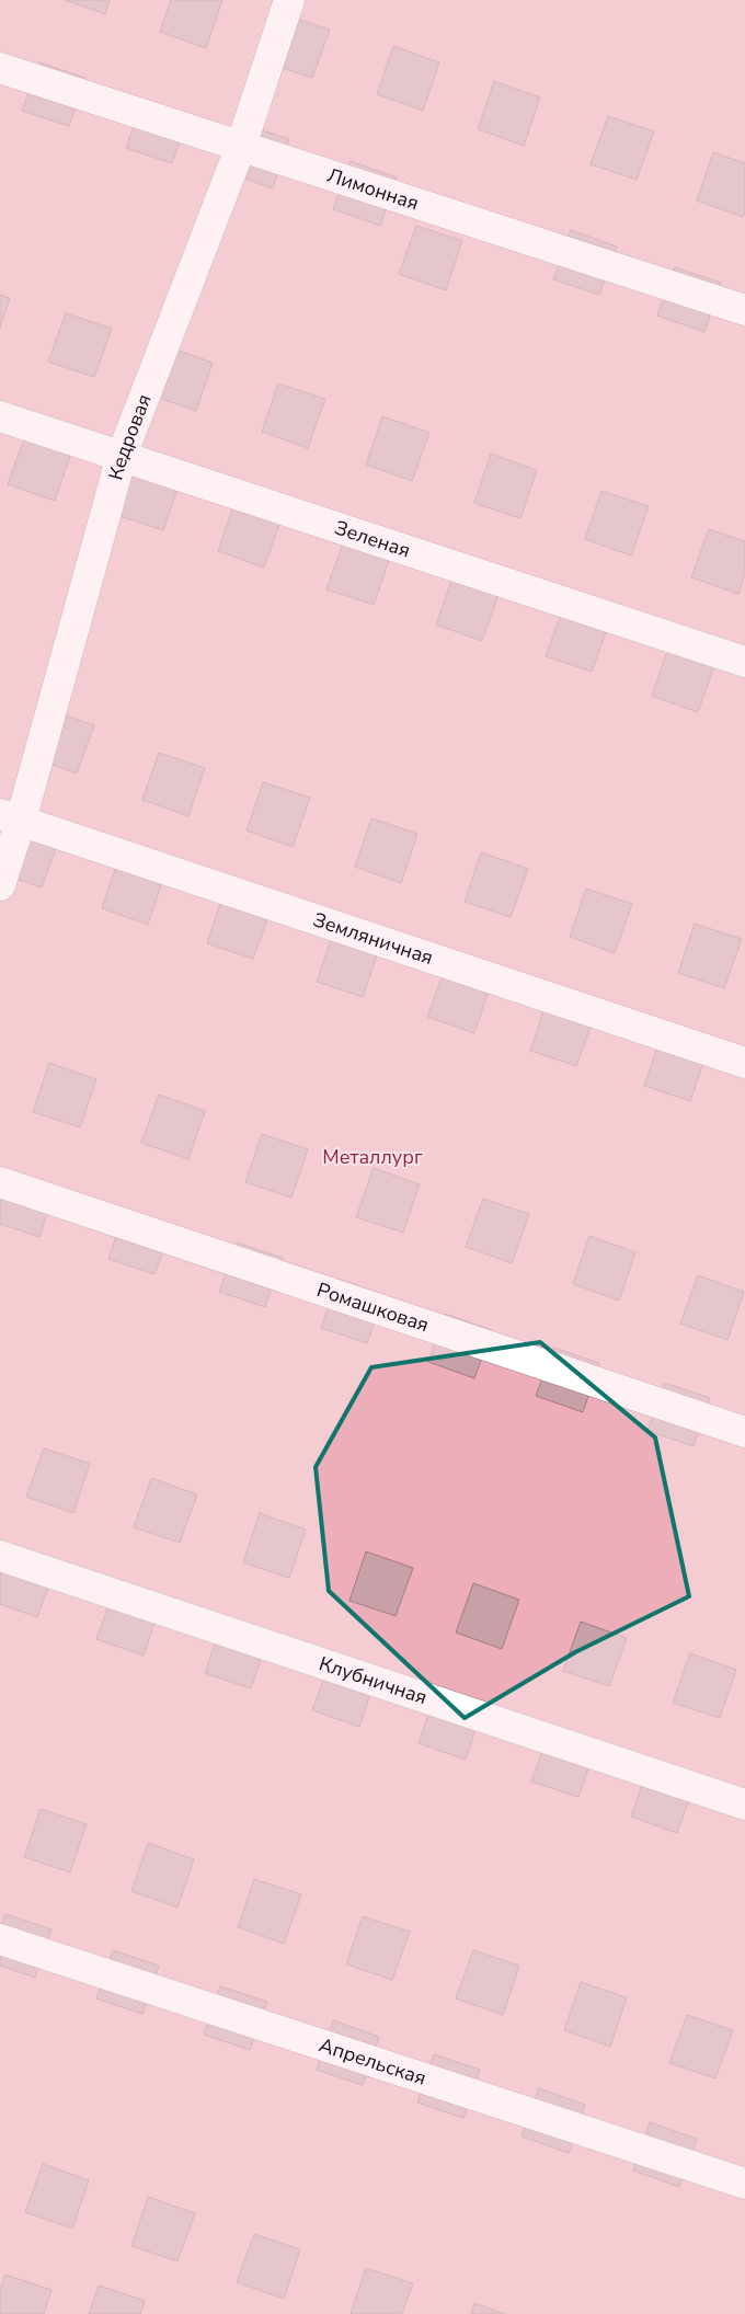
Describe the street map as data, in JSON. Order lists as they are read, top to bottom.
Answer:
{
  "streets": {
    "street": [
      "Лимонная",
      "Кедровая",
      "Зеленая",
      "Земляничная",
      "Ромашковая",
      "Клубничная",
      "Апрельская"
    ]
  },
  "crossings": [
    ["Лимонная", "Кедровая"],
    ["Кедровая", "Зеленая"],
    ["Кедровая", "Земляничная"]
  ],
  "parks": ["Металлург"]
}
